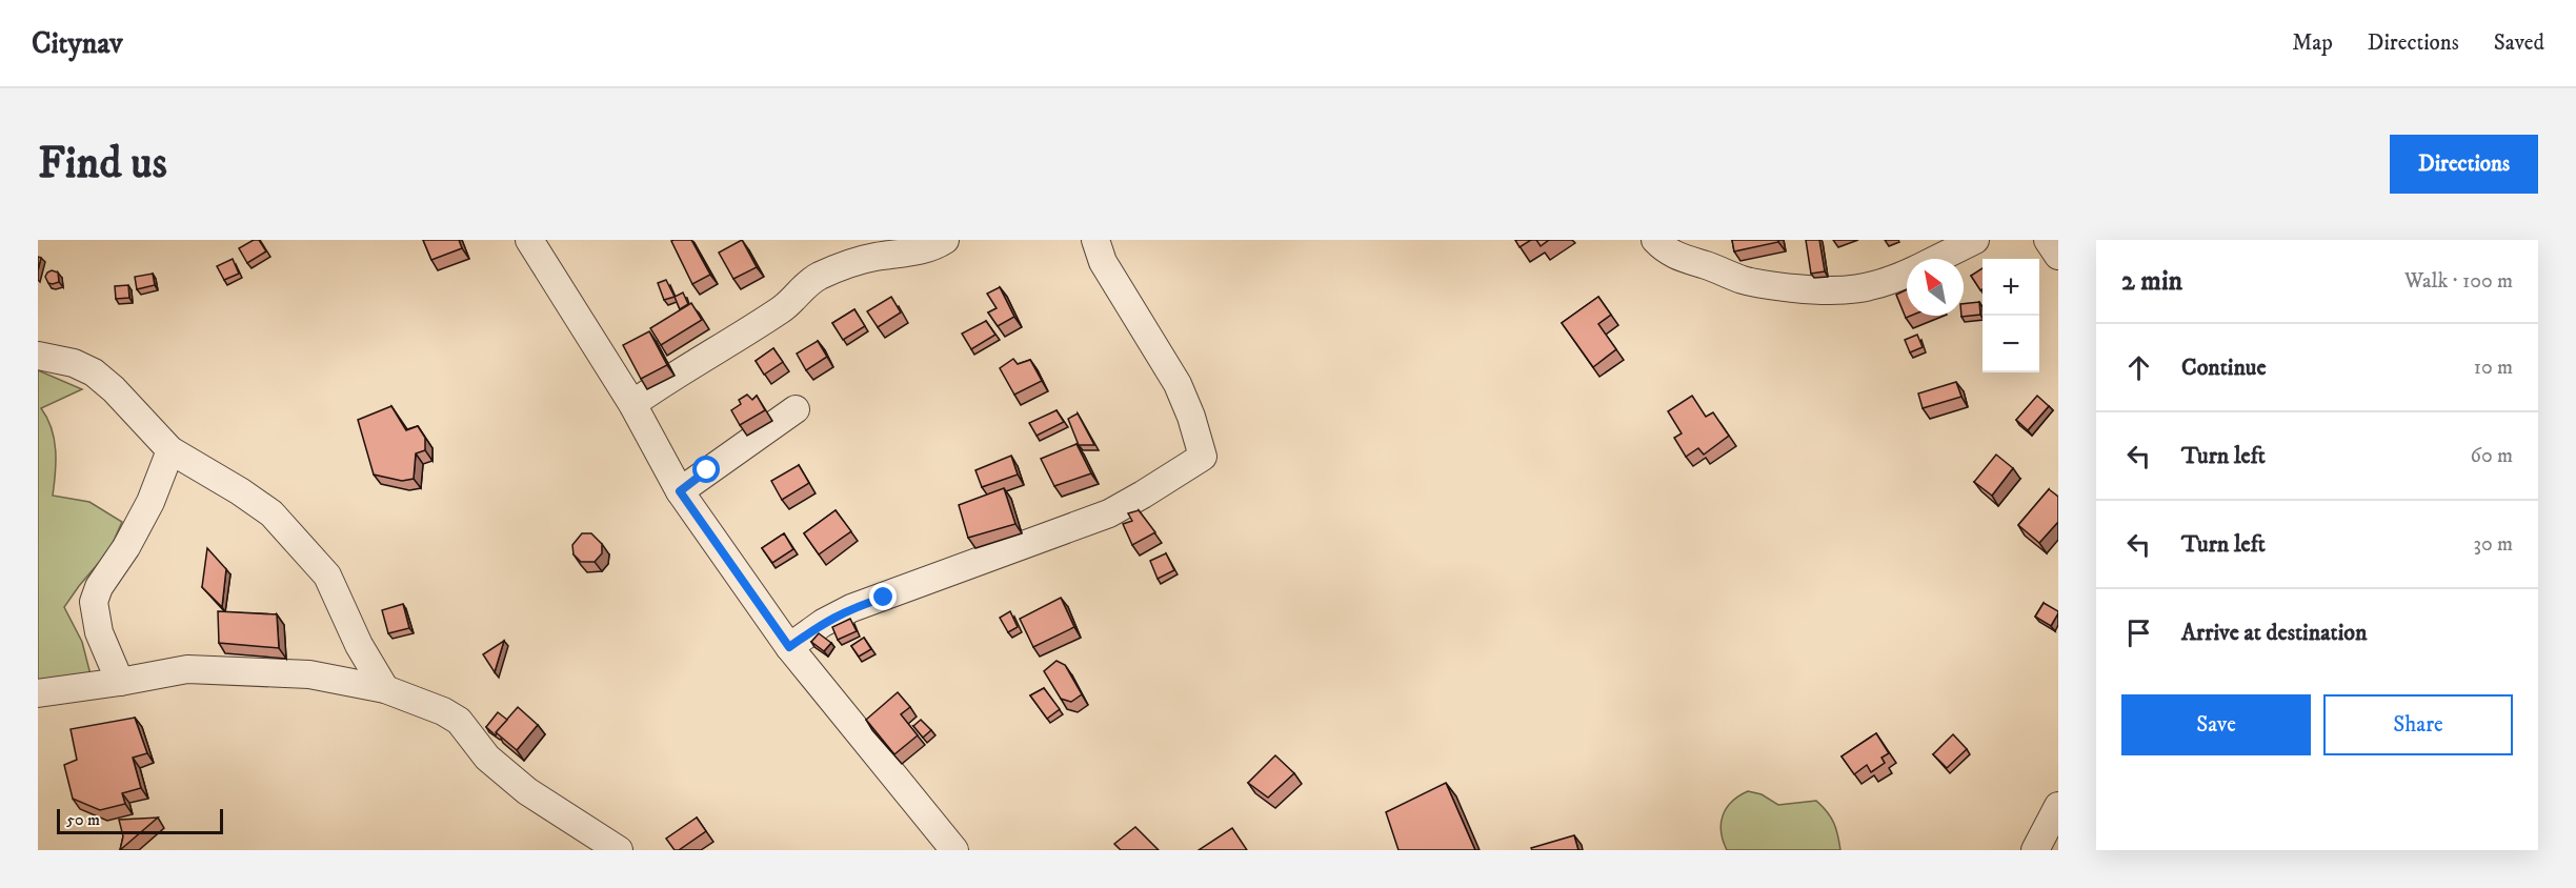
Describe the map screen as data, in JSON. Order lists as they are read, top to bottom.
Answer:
{
  "scale_bar": "50 m",
  "north": "top left",
  "page": {
    "header": "Citynav",
    "nav": ["Map", "Directions", "Saved"],
    "buttons": [
      "Directions",
      ["Save", "Share"]
    ],
    "title": "Find us",
    "heading": ["2 min", "Walk · 100 m"],
    "map_buttons": ["+", "−"],
    "list": [
      ["Continue", "10 m"],
      ["Turn left", "60 m"],
      ["Turn left", "30 m"],
      "Arrive at destination"
    ],
    "scale": "50 m"
  }
}
